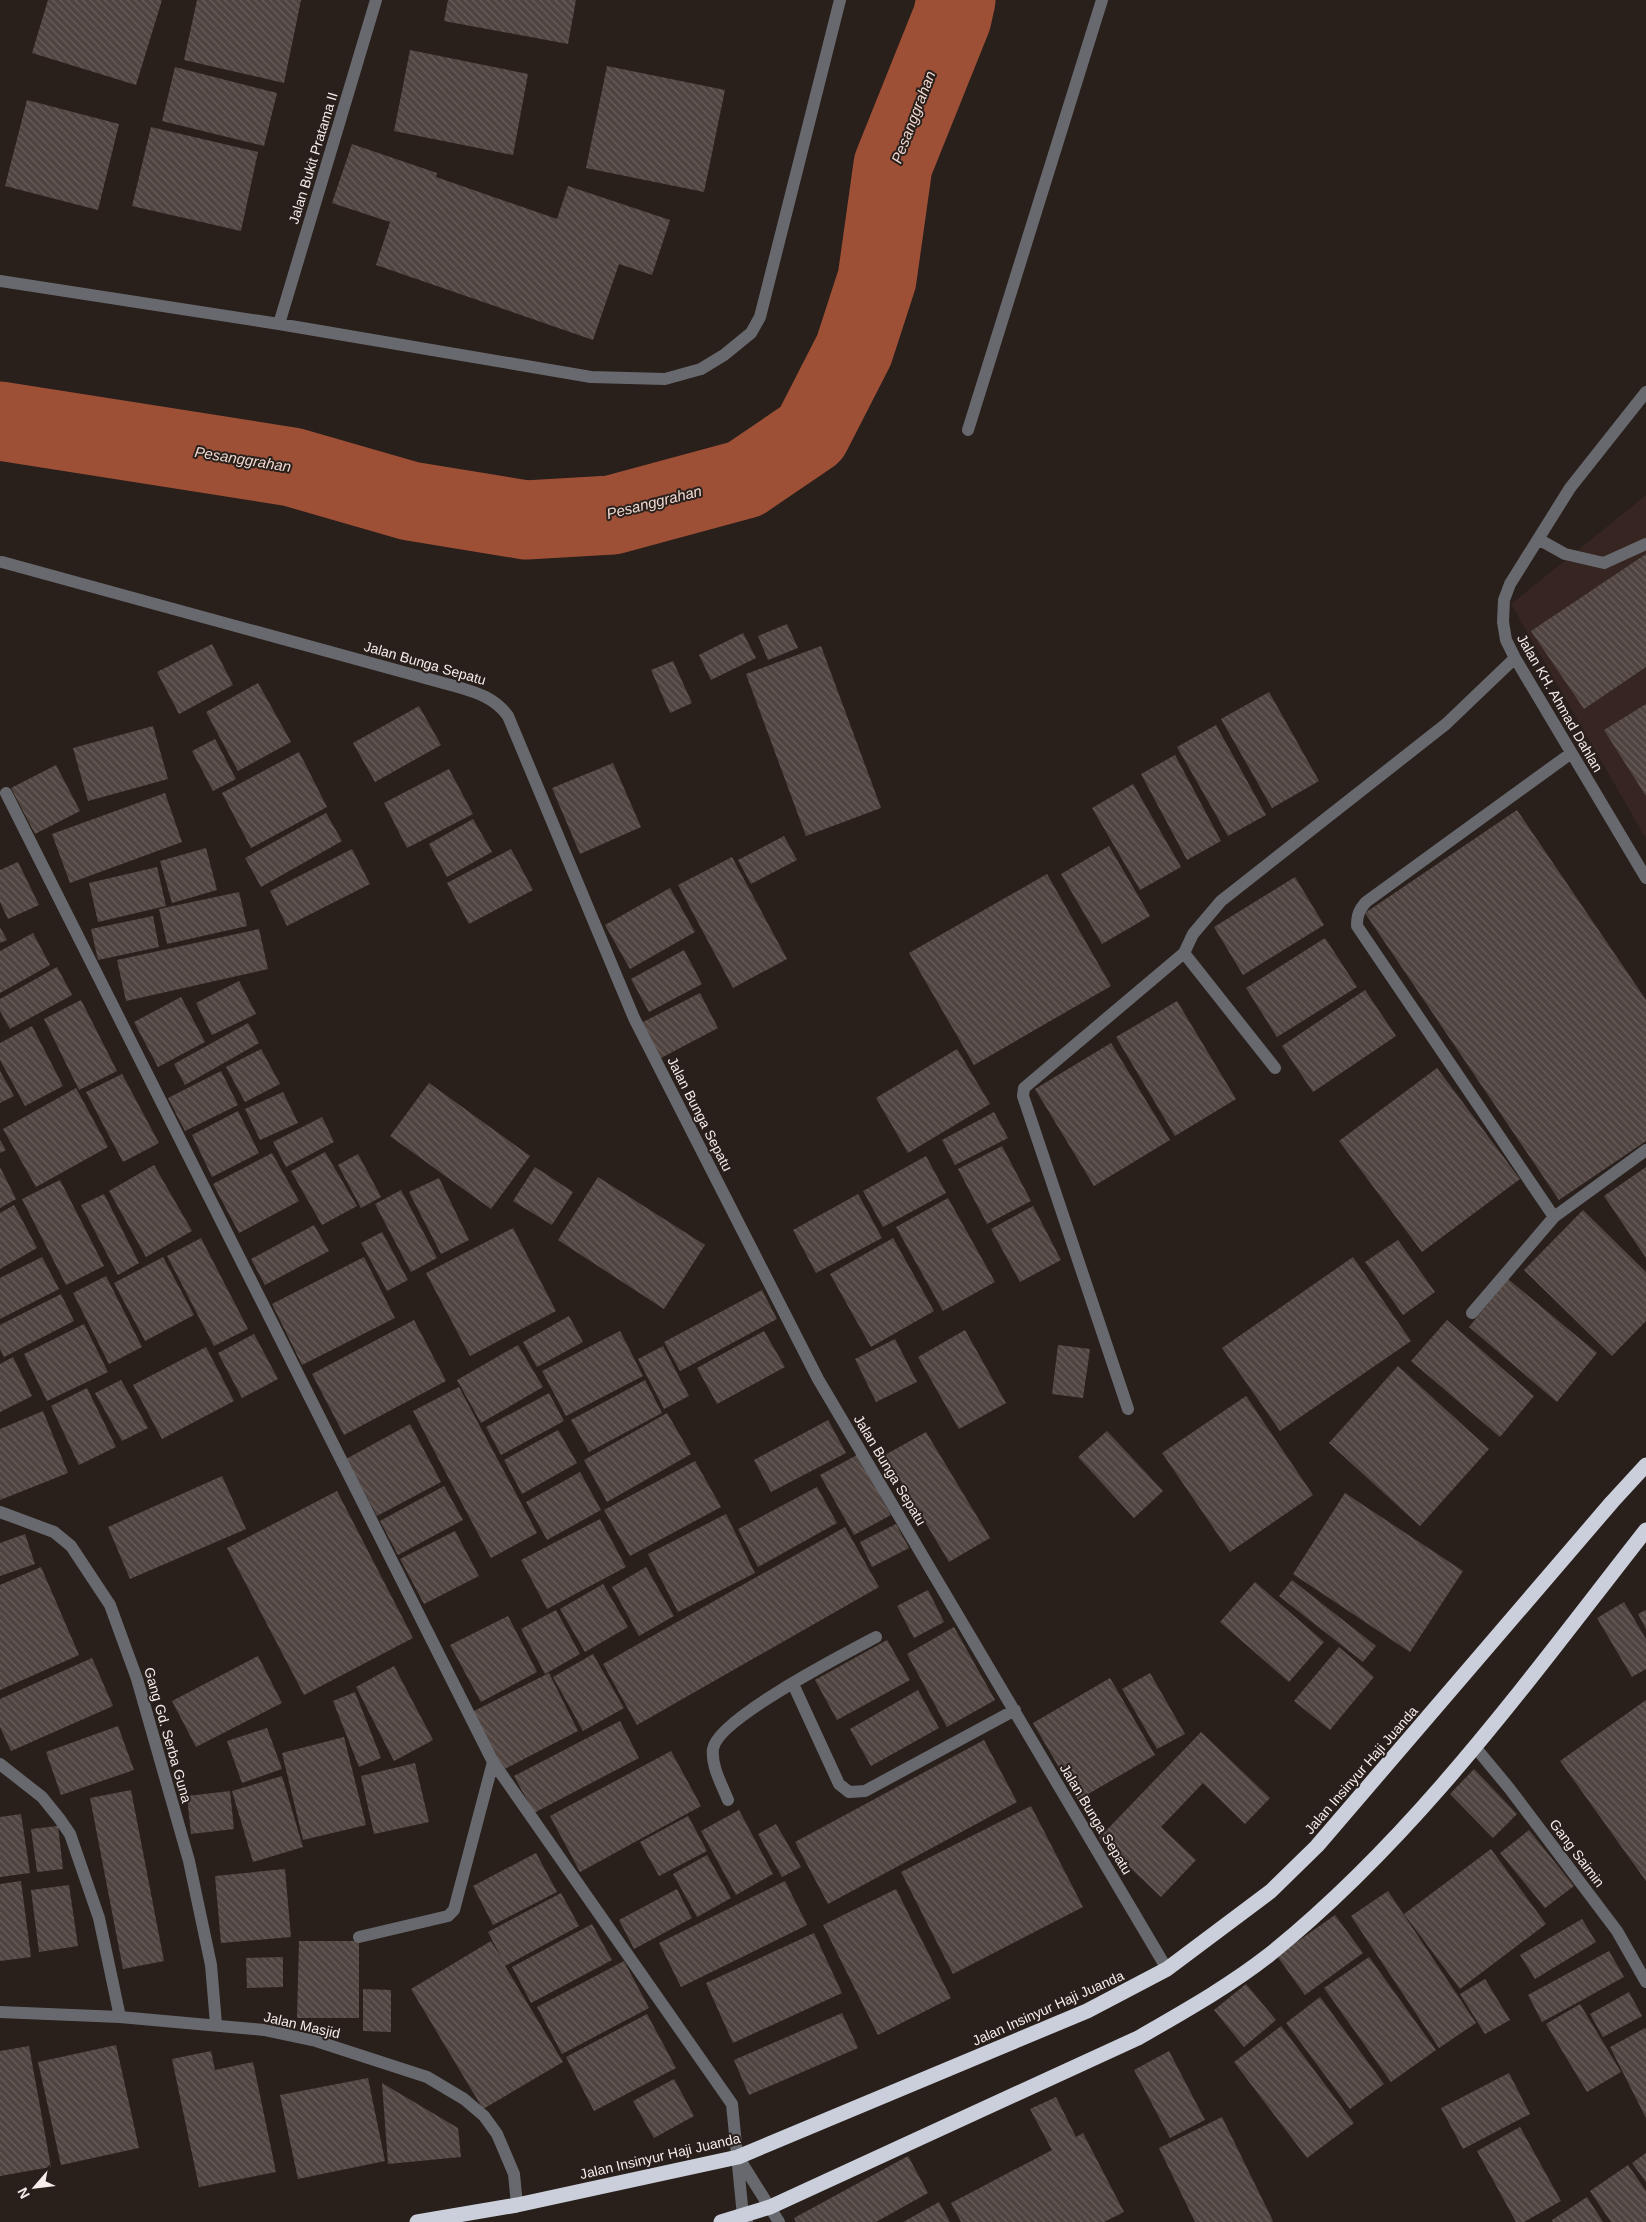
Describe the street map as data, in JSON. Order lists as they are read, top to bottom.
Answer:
{
  "streets": {
    "highway": ["Jalan Insinyur Haji Juanda"],
    "street": [
      "Jalan Bukit Pratama II",
      "Jalan Bunga Sepatu",
      "Jalan KH. Ahmad Dahlan",
      "Gang Gd. Serba Guna",
      "Gang Saimin",
      "Jalan Masjid"
    ]
  },
  "crossings": [
    ["Jalan Bunga Sepatu", "Jalan Insinyur Haji Juanda"],
    ["Gang Gd. Serba Guna", "Jalan Masjid"],
    ["Jalan Insinyur Haji Juanda", "Jalan Masjid"]
  ],
  "water": ["Pesanggrahan"],
  "north": "bottom left"
}
